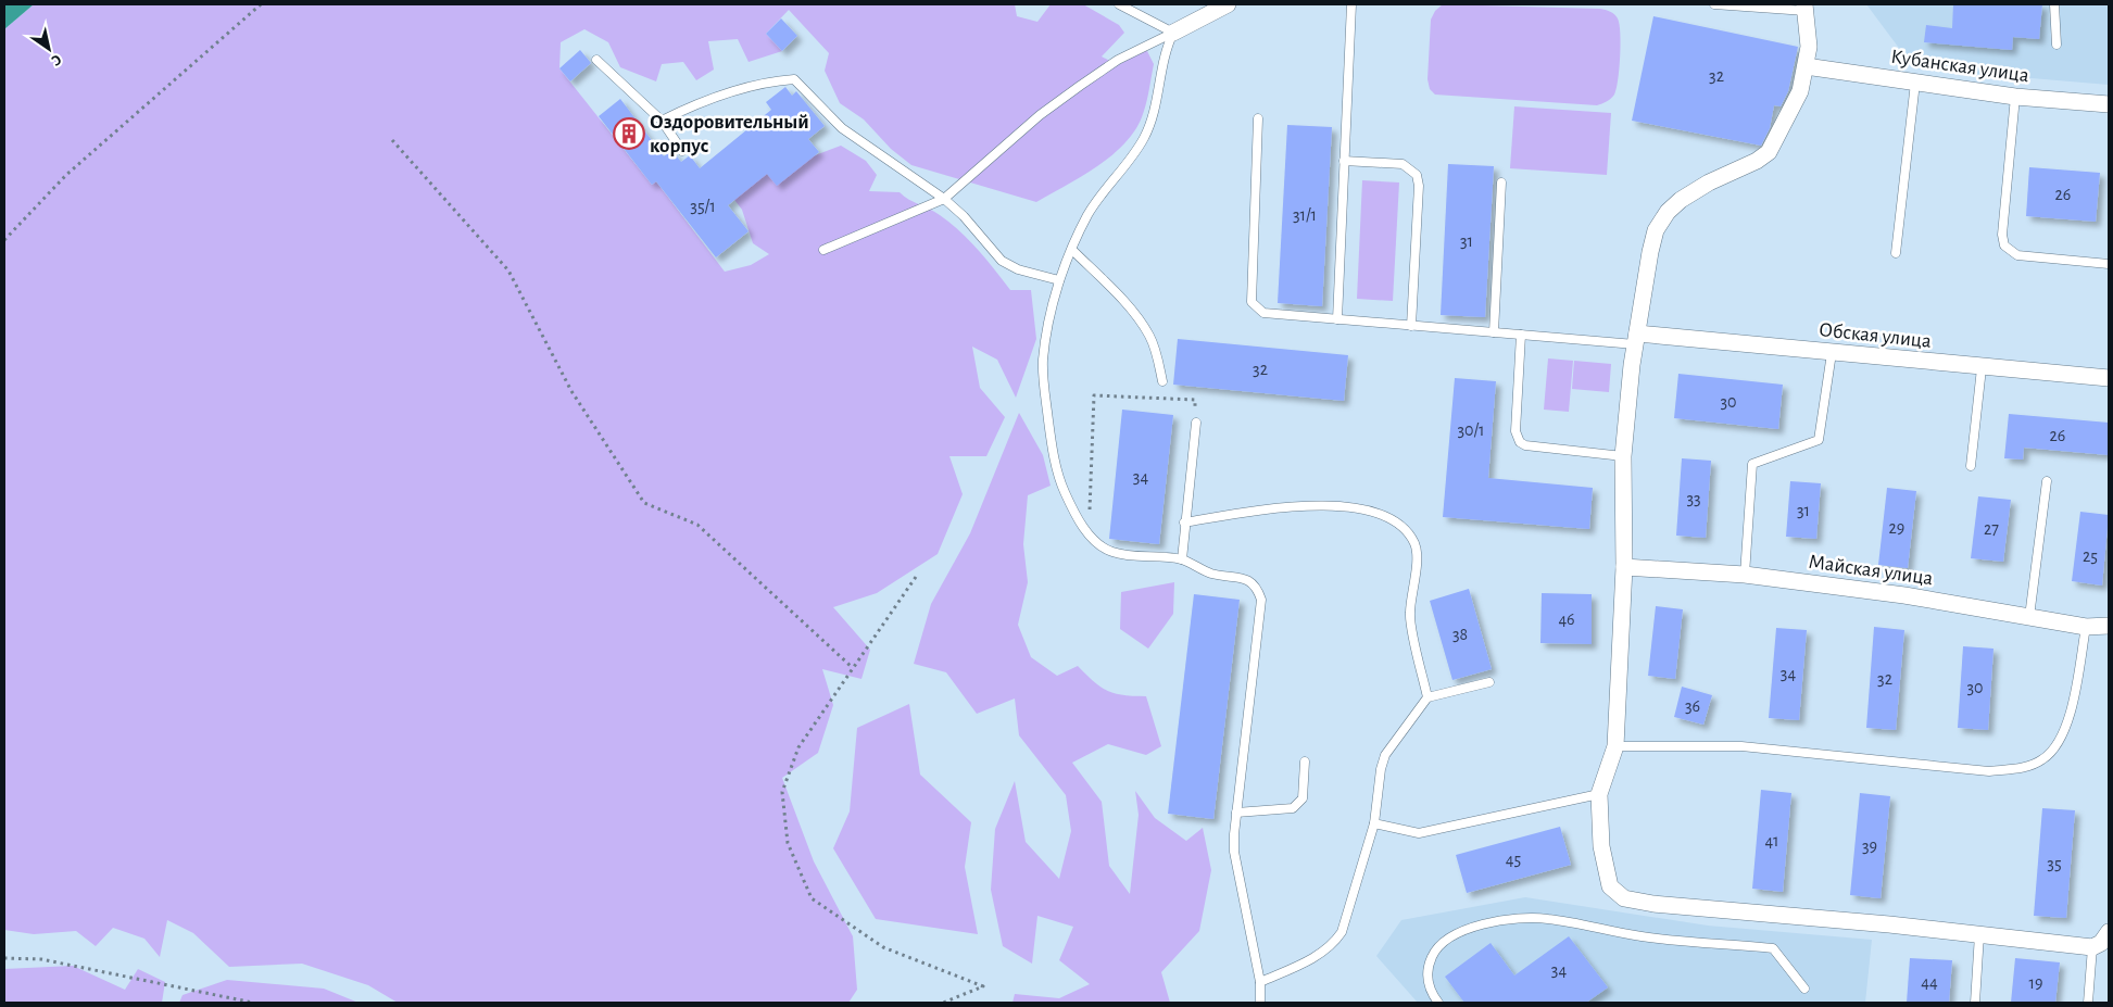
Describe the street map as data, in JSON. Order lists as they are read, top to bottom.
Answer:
{
  "streets": {
    "street": ["Кубанская улица", "Обская улица", "Майская улица"]
  },
  "places": {
    "building": ["Оздоровительный корпус"]
  },
  "house_numbers": [
    "32",
    "26",
    "35/1",
    "31/1",
    "31",
    "32",
    "30",
    "30/1",
    "26",
    "34",
    "33",
    "31",
    "29",
    "27",
    "25",
    "46",
    "38",
    "34",
    "32",
    "30",
    "36",
    "41",
    "39",
    "45",
    "35",
    "34",
    "44",
    "19"
  ],
  "north": "bottom right"
}
